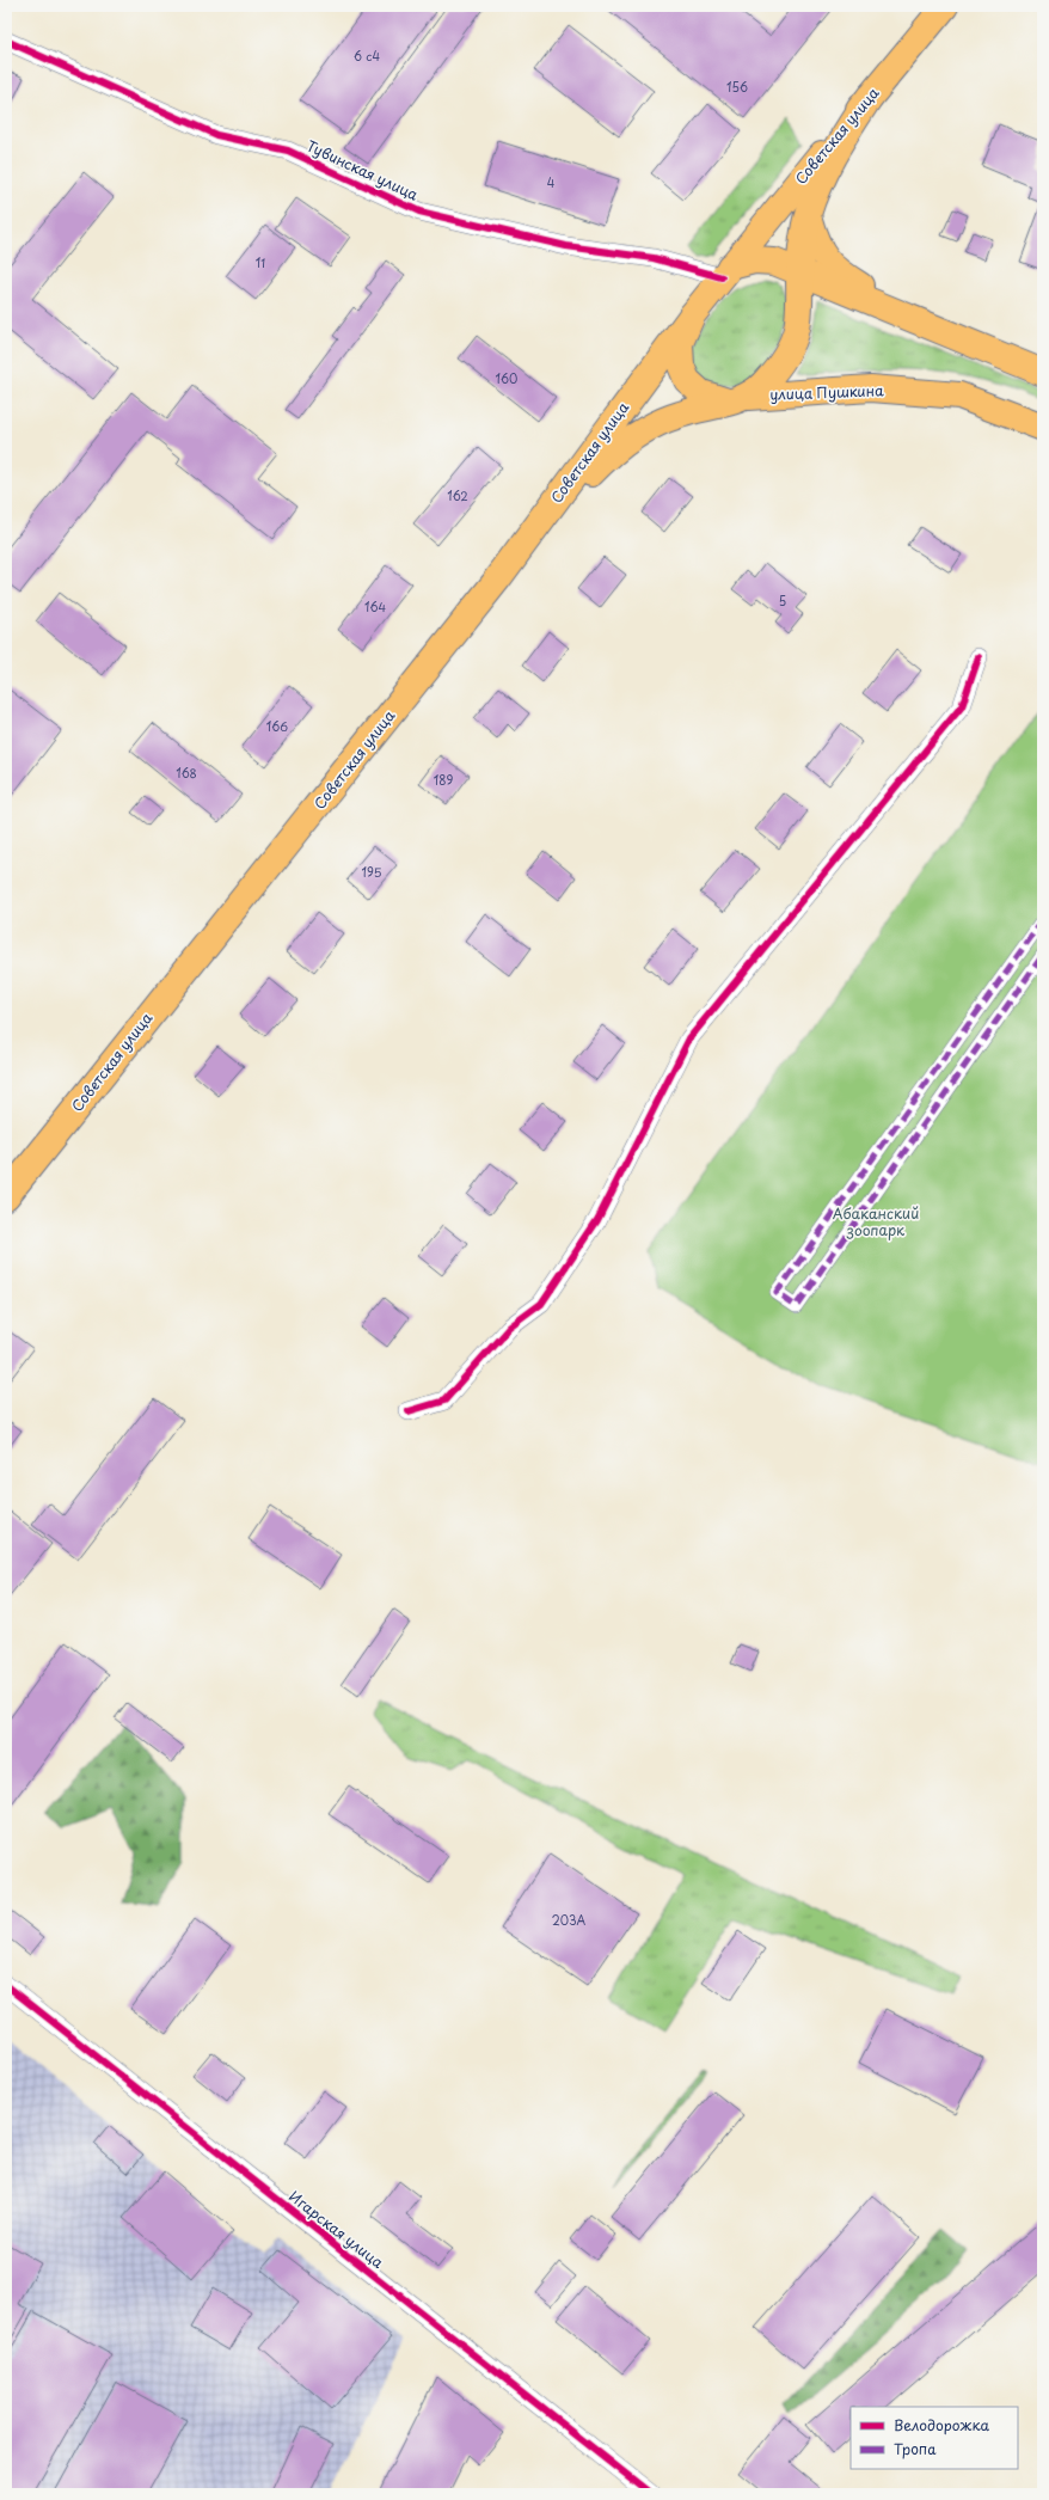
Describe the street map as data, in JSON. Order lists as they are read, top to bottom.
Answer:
{
  "streets": {
    "main road": ["Советская улица", "улица Пушкина"],
    "street": ["Тувинская улица", "Игарская улица"]
  },
  "crossings": [
    ["Советская улица", "Тувинская улица"],
    ["Советская улица", "улица Пушкина"],
    ["Тувинская улица", "улица Пушкина"]
  ],
  "parks": ["Абаканский зоопарк"],
  "house_numbers": [
    "6 с4",
    "156",
    "4",
    "11",
    "160",
    "162",
    "5",
    "164",
    "166",
    "168",
    "189",
    "195",
    "203А"
  ],
  "legend": ["Велодорожка", "Тропа"]
}
